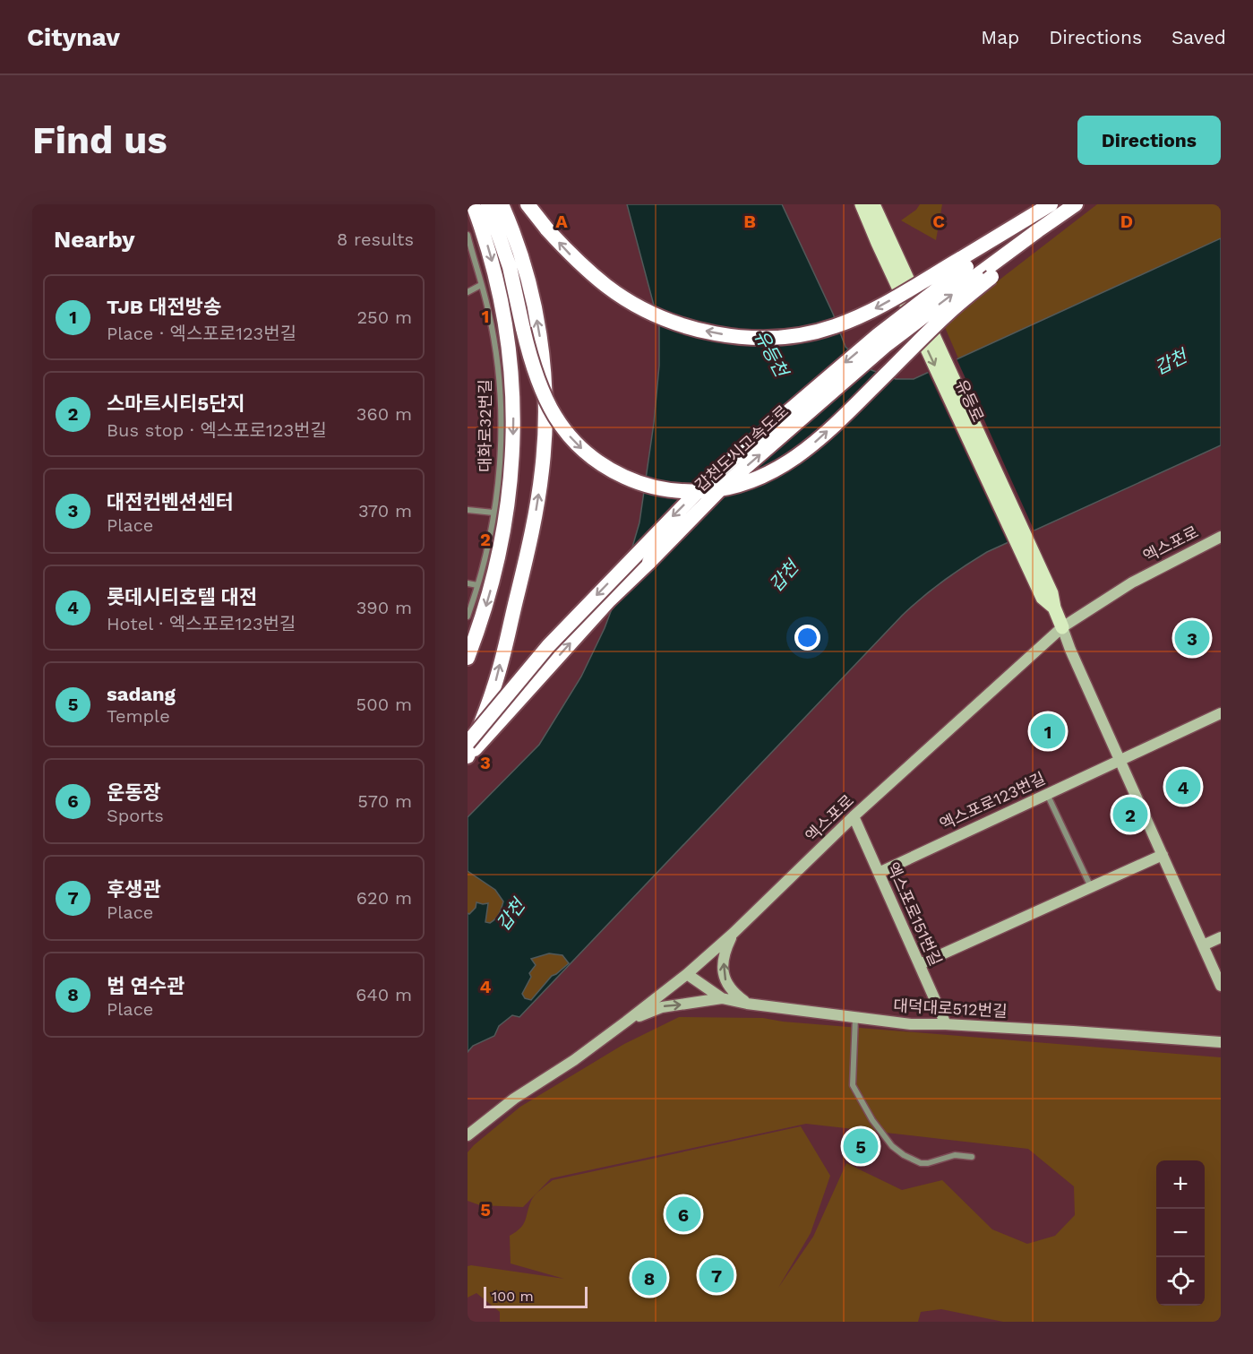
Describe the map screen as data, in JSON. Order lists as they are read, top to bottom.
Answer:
{
  "streets": {
    "highway": ["갑천도시고속도로"],
    "main road": ["유등로"],
    "street": [
      "대화로32번길",
      "엑스포로",
      "엑스포로123번길",
      "엑스포로151번길",
      "대덕대로512번길"
    ]
  },
  "crossings": [
    ["유등로", "엑스포로"],
    ["엑스포로", "엑스포로151번길"],
    ["엑스포로", "대덕대로512번길"],
    ["엑스포로123번길", "엑스포로151번길"],
    ["엑스포로151번길", "대덕대로512번길"]
  ],
  "water": ["유등천", "갑천"],
  "scale_bar": "100 m",
  "page": {
    "header": "Citynav",
    "nav": ["Map", "Directions", "Saved"],
    "buttons": "Directions",
    "title": "Find us",
    "heading": ["Nearby", "8 results"],
    "list": [
      {
        "mark": "1",
        "name": "TJB 대전방송",
        "note": "Place · 엑스포로123번길",
        "value": "250 m"
      },
      {
        "mark": "2",
        "name": "스마트시티5단지",
        "note": "Bus stop · 엑스포로123번길",
        "value": "360 m"
      },
      {
        "mark": "3",
        "name": "대전컨벤션센터",
        "note": "Place",
        "value": "370 m"
      },
      {
        "mark": "4",
        "name": "롯데시티호텔 대전",
        "note": "Hotel · 엑스포로123번길",
        "value": "390 m"
      },
      {
        "mark": "5",
        "name": "sadang",
        "note": "Temple",
        "value": "500 m"
      },
      {
        "mark": "6",
        "name": "운동장",
        "note": "Sports",
        "value": "570 m"
      },
      {
        "mark": "7",
        "name": "후생관",
        "note": "Place",
        "value": "620 m"
      },
      {
        "mark": "8",
        "name": "법 연수관",
        "note": "Place",
        "value": "640 m"
      }
    ],
    "pins": [
      "3",
      "1",
      "4",
      "2",
      "5",
      "6",
      "7",
      "8"
    ],
    "map_buttons": ["+", "−"],
    "scale": "100 m"
  },
  "grid": {
    "columns": [
      "A",
      "B",
      "C",
      "D"
    ],
    "rows": [
      "1",
      "2",
      "3",
      "4",
      "5"
    ]
  }
}
